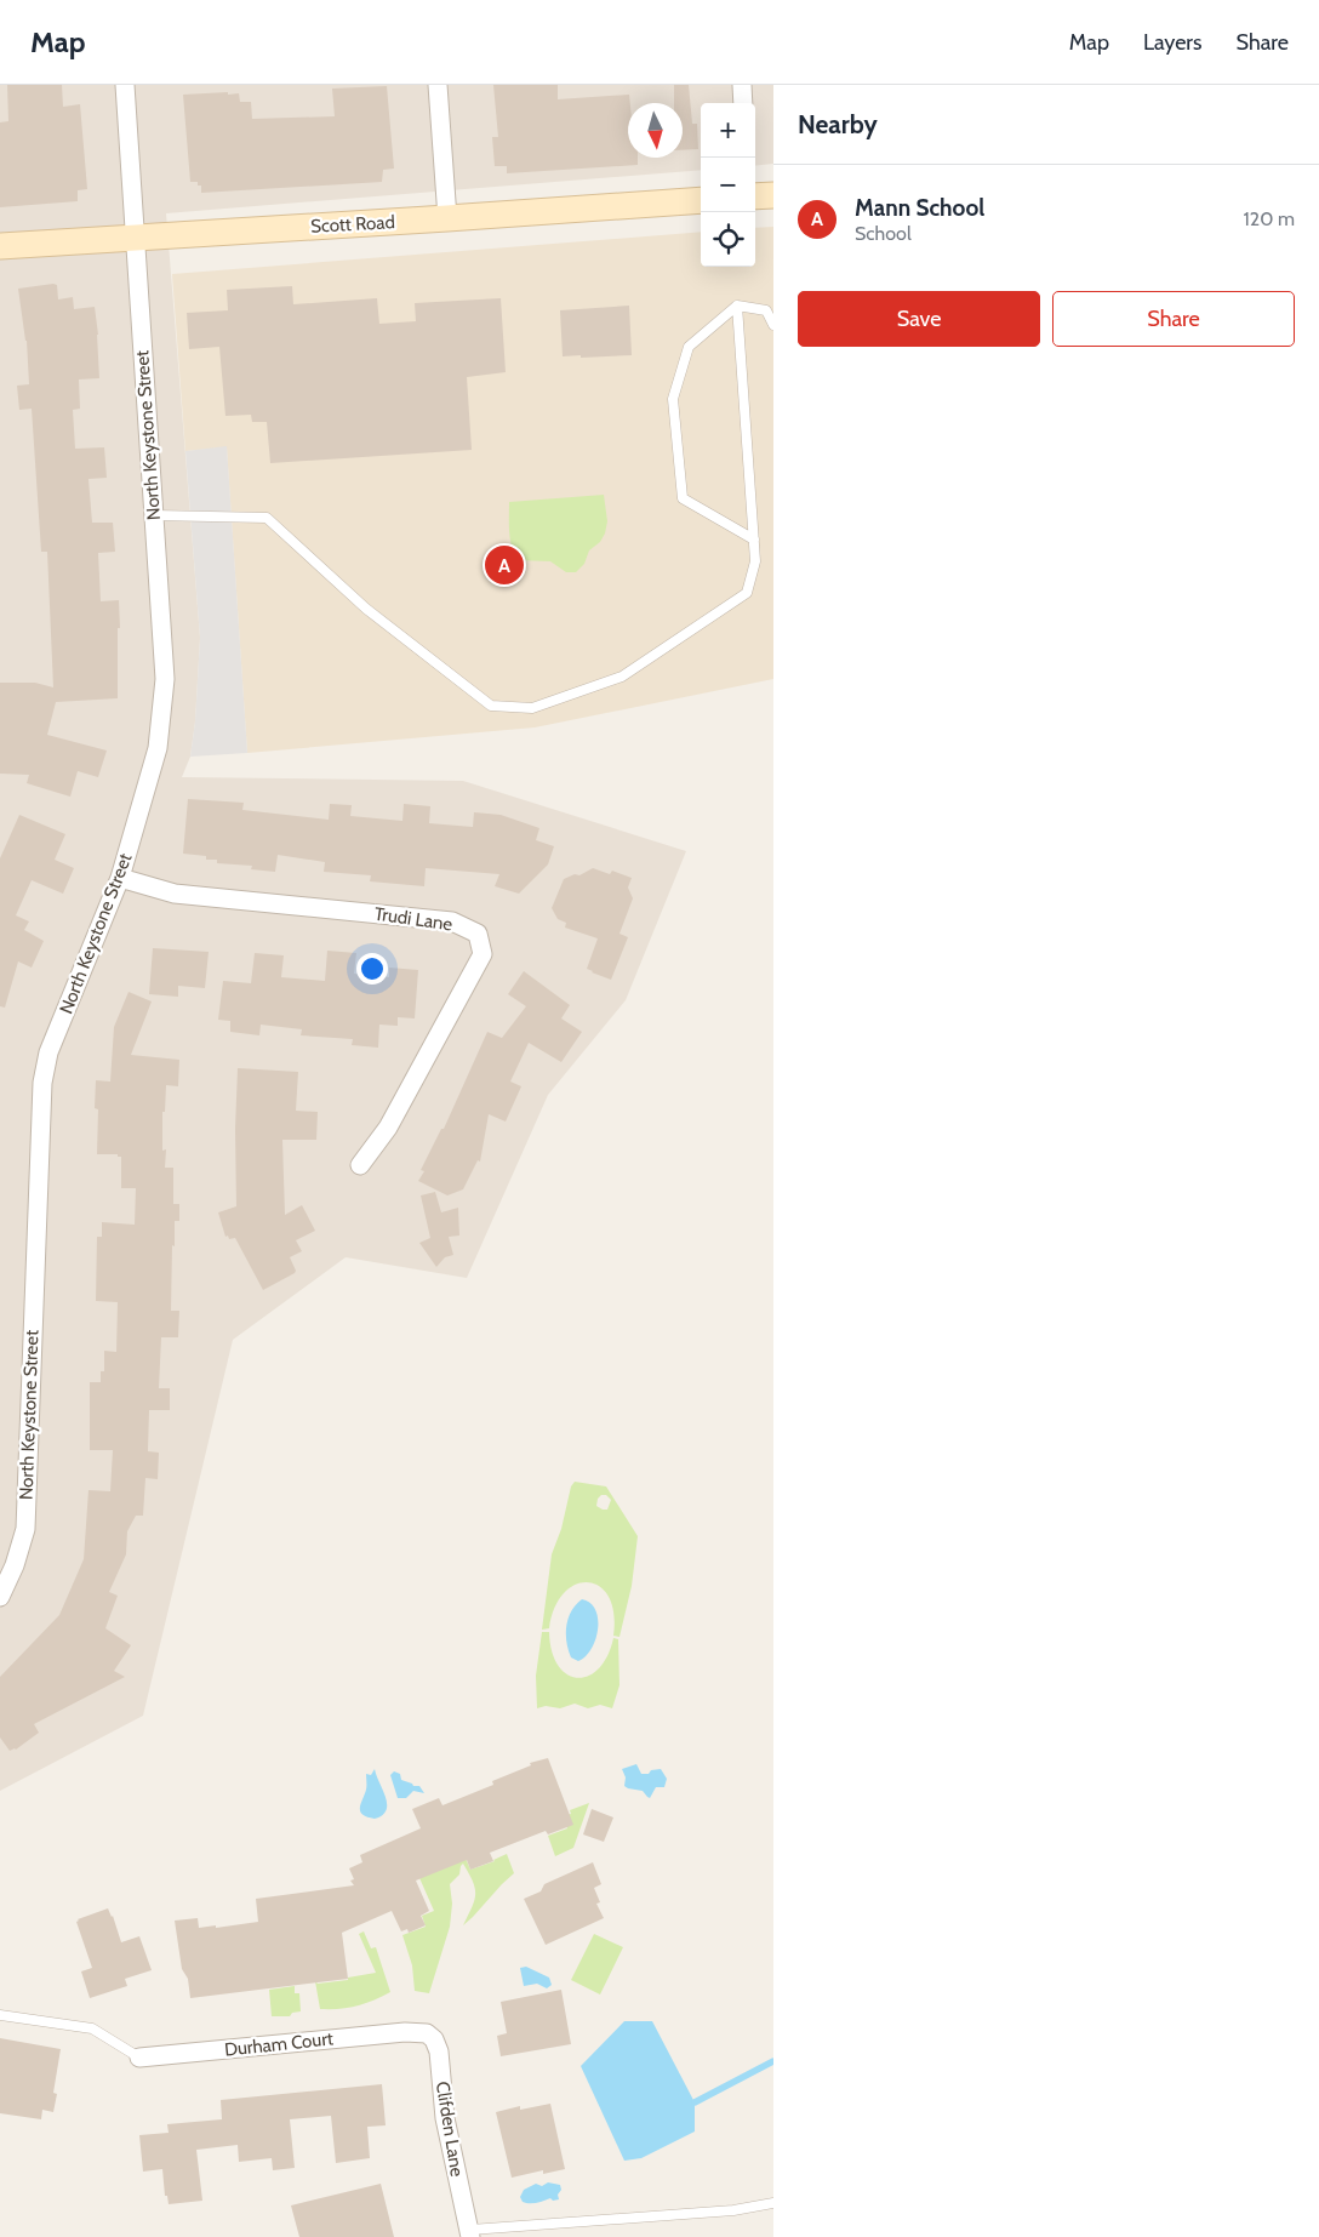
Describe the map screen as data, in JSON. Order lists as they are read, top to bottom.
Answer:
{
  "streets": {
    "street": [
      "Scott Road",
      "North Keystone Street",
      "Trudi Lane",
      "Durham Court",
      "Clifden Lane"
    ]
  },
  "crossings": [
    ["Scott Road", "North Keystone Street"],
    ["North Keystone Street", "Trudi Lane"],
    ["Durham Court", "Clifden Lane"]
  ],
  "north": "bottom",
  "page": {
    "header": "Map",
    "nav": ["Map", "Layers", "Share"],
    "heading": "Nearby",
    "map_buttons": ["+", "−"],
    "list": [
      {
        "mark": "A",
        "name": "Mann School",
        "note": "School",
        "value": "120 m"
      }
    ],
    "buttons": ["Save", "Share"],
    "pins": "A"
  }
}
